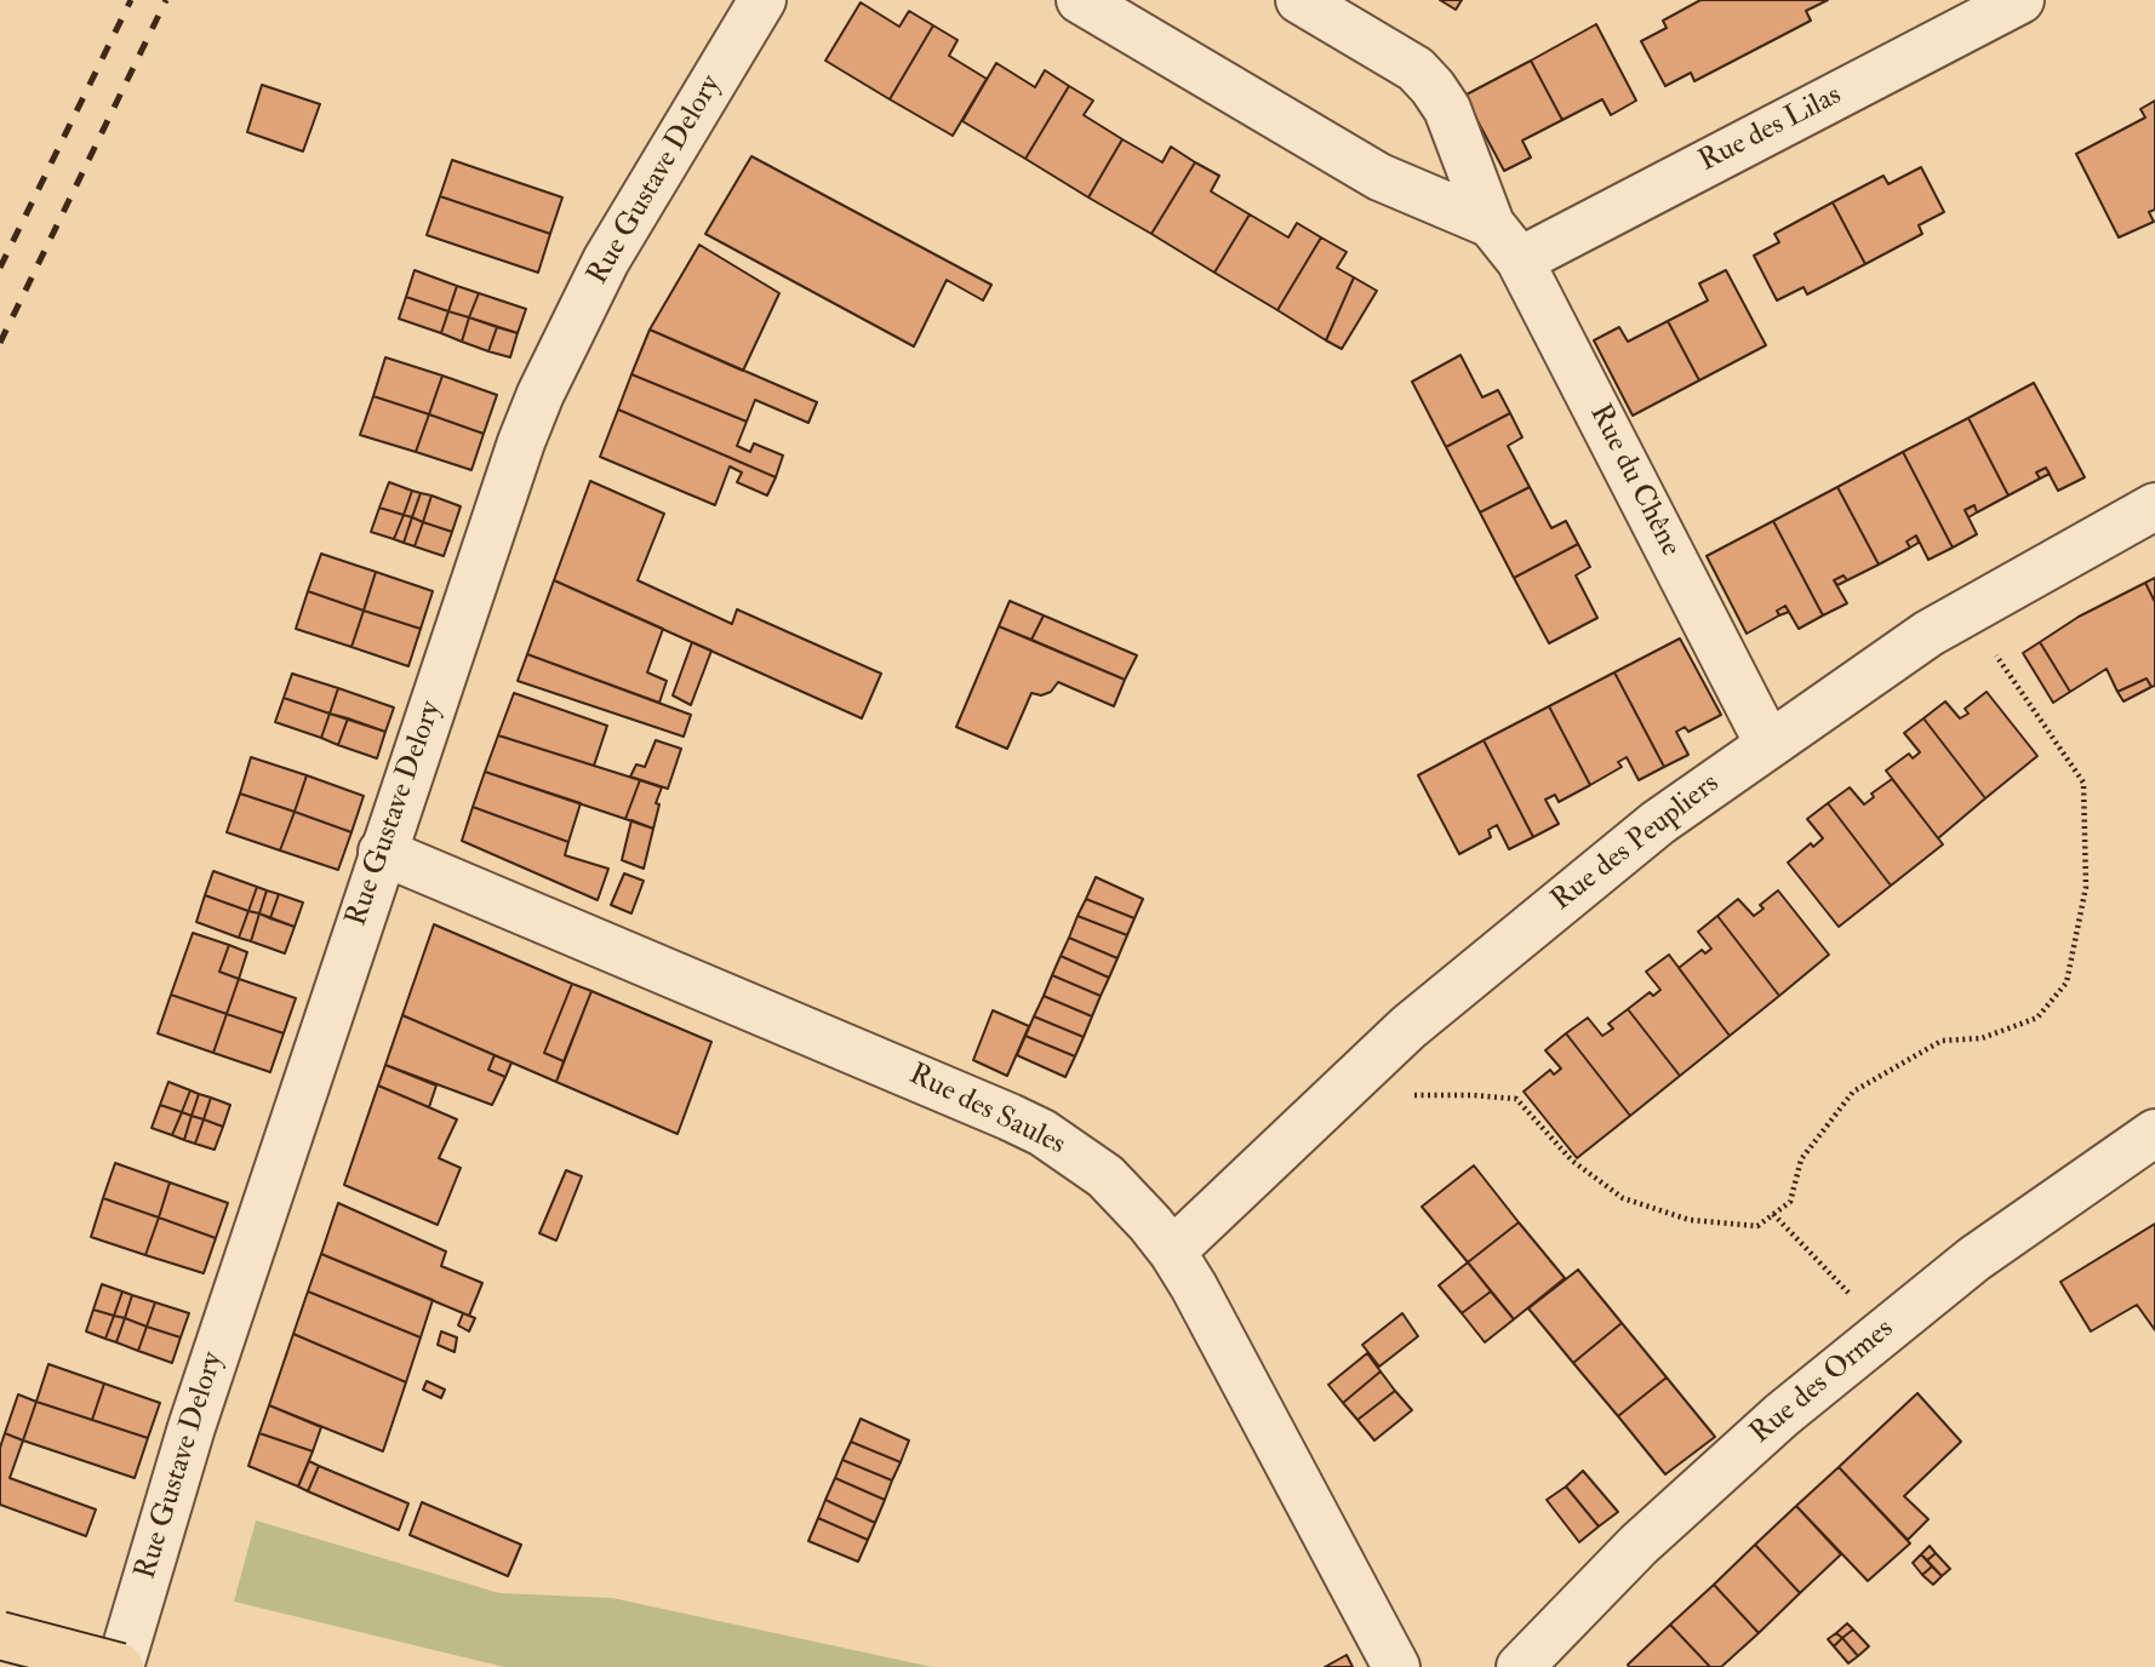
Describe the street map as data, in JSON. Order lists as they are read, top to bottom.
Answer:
{
  "streets": {
    "street": [
      "Rue des Lilas",
      "Rue Gustave Delory",
      "Rue du Chêne",
      "Rue des Peupliers",
      "Rue des Saules",
      "Rue des Ormes"
    ]
  },
  "crossings": [
    ["Rue des Lilas", "Rue du Chêne"],
    ["Rue Gustave Delory", "Rue des Saules"],
    ["Rue du Chêne", "Rue des Peupliers"],
    ["Rue des Peupliers", "Rue des Saules"]
  ]
}
